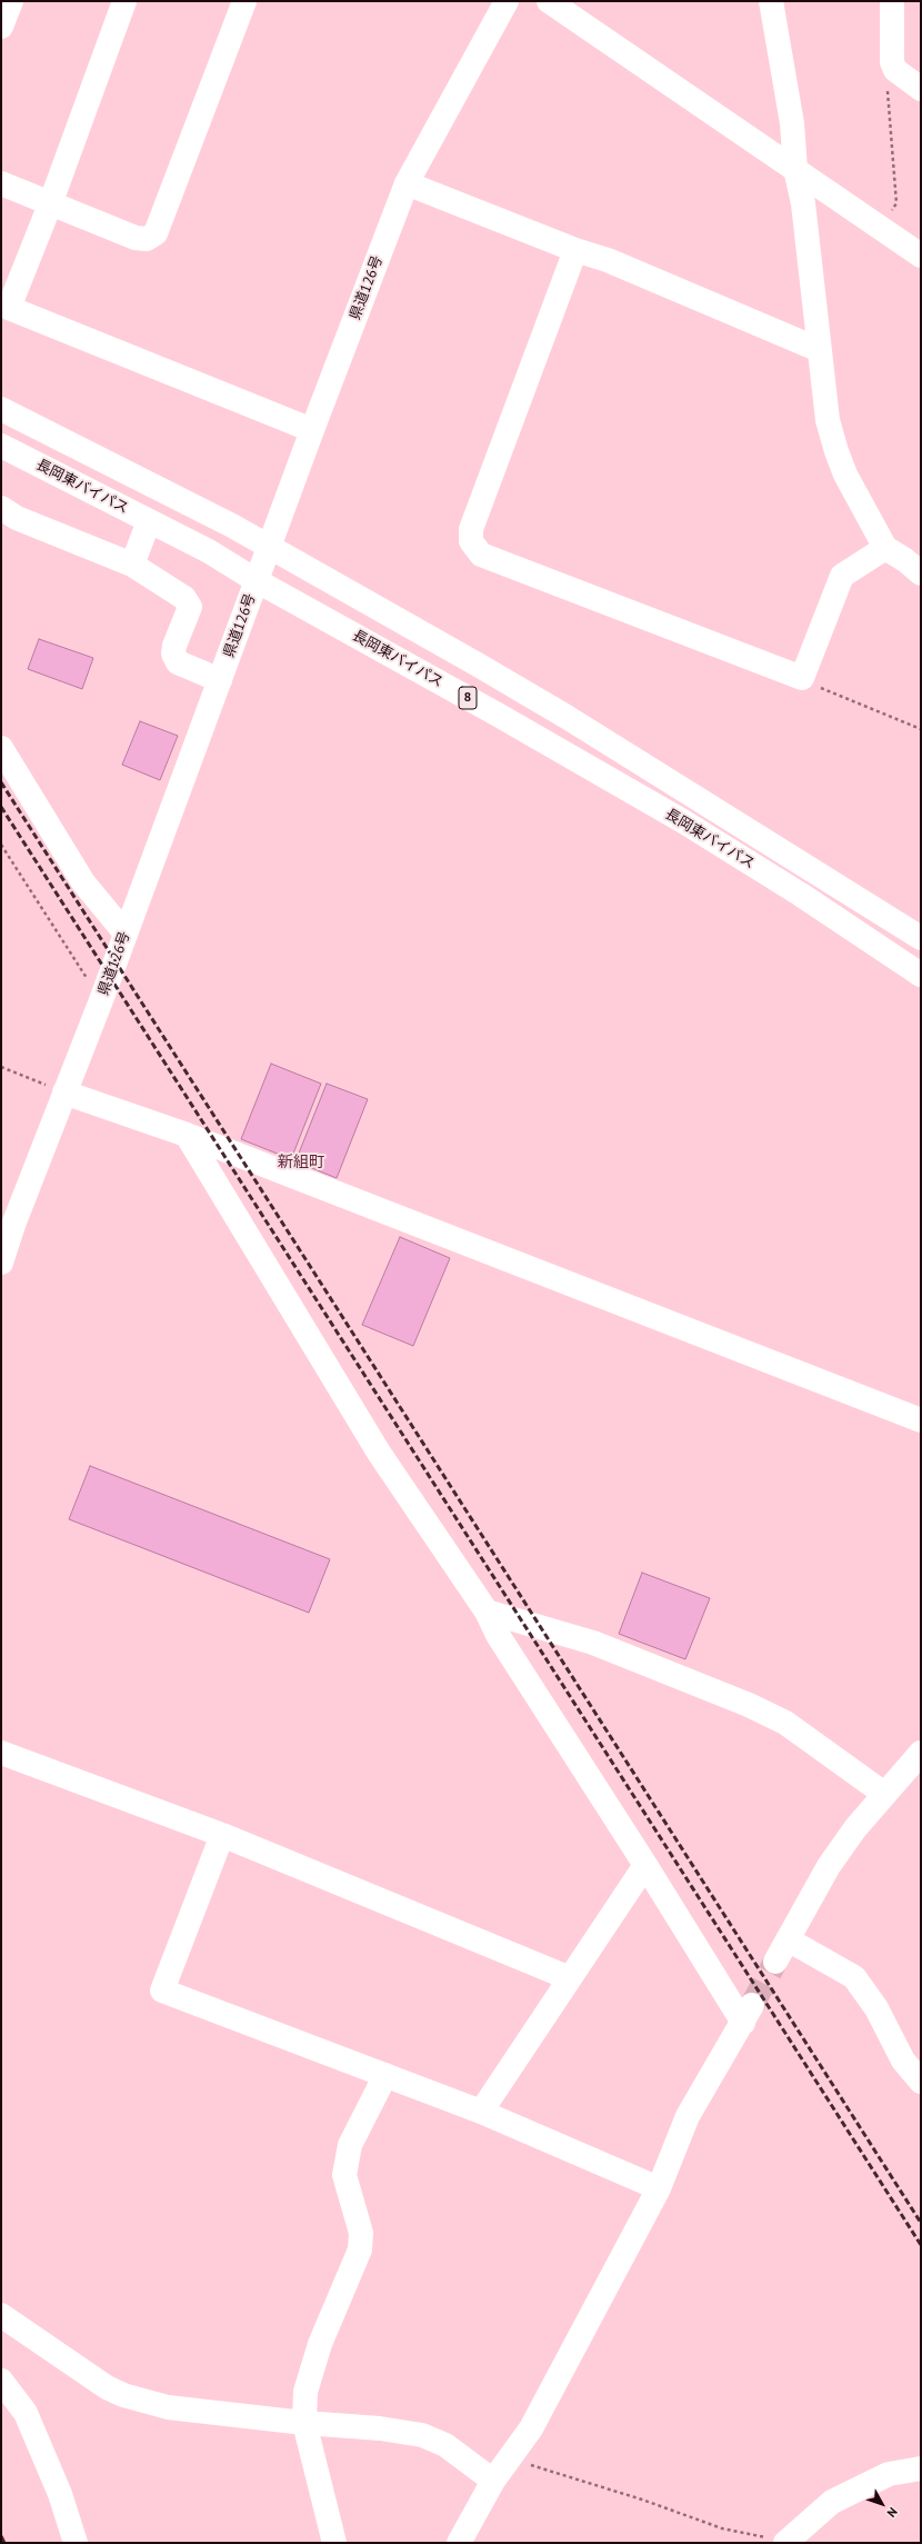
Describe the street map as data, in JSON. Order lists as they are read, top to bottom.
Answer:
{
  "streets": {
    "main road": ["県道126号", "長岡東バイパス", "8"]
  },
  "crossings": [
    ["県道126号", "長岡東バイパス"]
  ],
  "districts": ["新組町"],
  "north": "bottom right"
}
